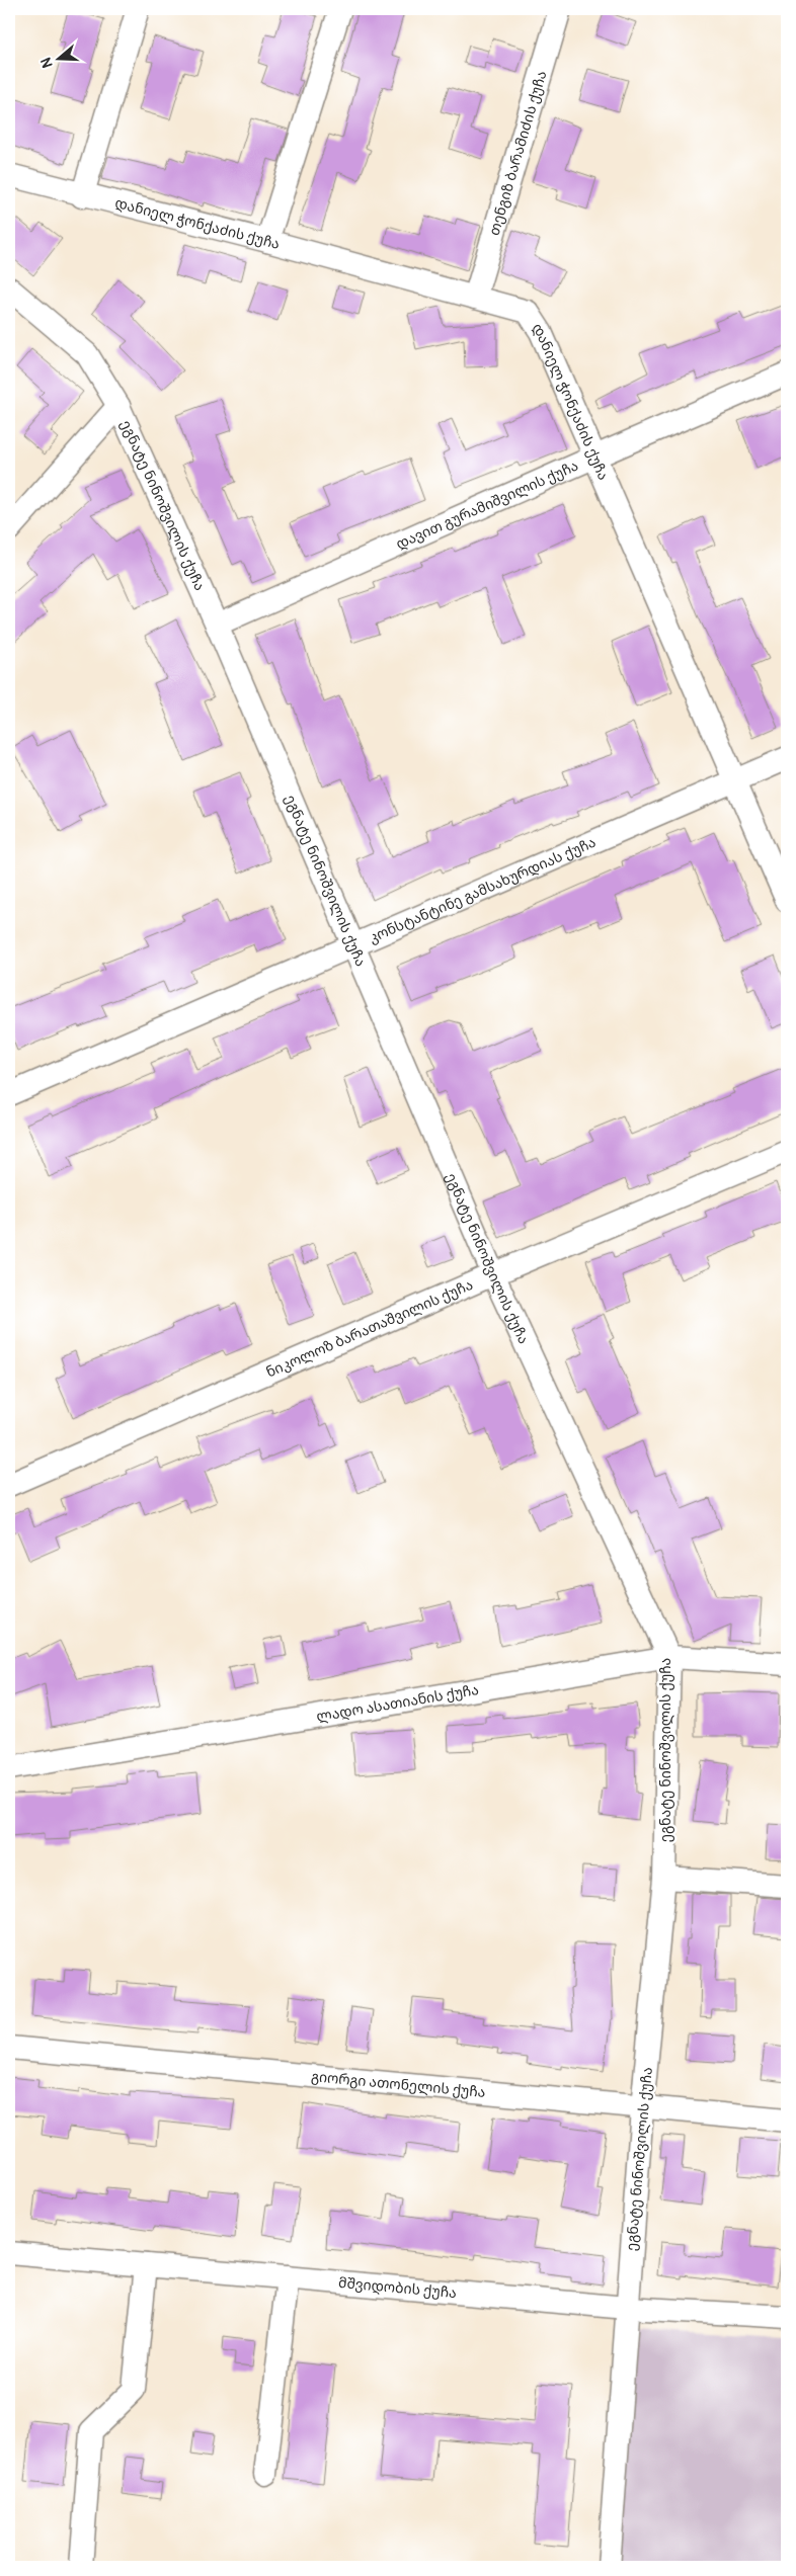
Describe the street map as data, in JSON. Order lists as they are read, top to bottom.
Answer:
{
  "streets": {
    "street": [
      "თენგიზ ბარამიძის ქუჩა",
      "დანიელ ჭონქაძის ქუჩა",
      "დავით გურამიშვილის ქუჩა",
      "ეგნატე ნინოშვილის ქუჩა",
      "კონსტანტინე გამსახურდიას ქუჩა",
      "ნიკოლოზ ბარათაშვილის ქუჩა",
      "ლადო ასათიანის ქუჩა",
      "გიორგი ათონელის ქუჩა",
      "მშვიდობის ქუჩა"
    ]
  },
  "crossings": [
    ["თენგიზ ბარამიძის ქუჩა", "დანიელ ჭონქაძის ქუჩა"],
    ["დანიელ ჭონქაძის ქუჩა", "დავით გურამიშვილის ქუჩა"],
    ["დანიელ ჭონქაძის ქუჩა", "კონსტანტინე გამსახურდიას ქუჩა"],
    ["დავით გურამიშვილის ქუჩა", "ეგნატე ნინოშვილის ქუჩა"],
    ["ეგნატე ნინოშვილის ქუჩა", "კონსტანტინე გამსახურდიას ქუჩა"],
    ["ეგნატე ნინოშვილის ქუჩა", "ნიკოლოზ ბარათაშვილის ქუჩა"],
    ["ეგნატე ნინოშვილის ქუჩა", "ლადო ასათიანის ქუჩა"],
    ["ეგნატე ნინოშვილის ქუჩა", "გიორგი ათონელის ქუჩა"],
    ["ეგნატე ნინოშვილის ქუჩა", "მშვიდობის ქუჩა"]
  ],
  "north": "left"
}
